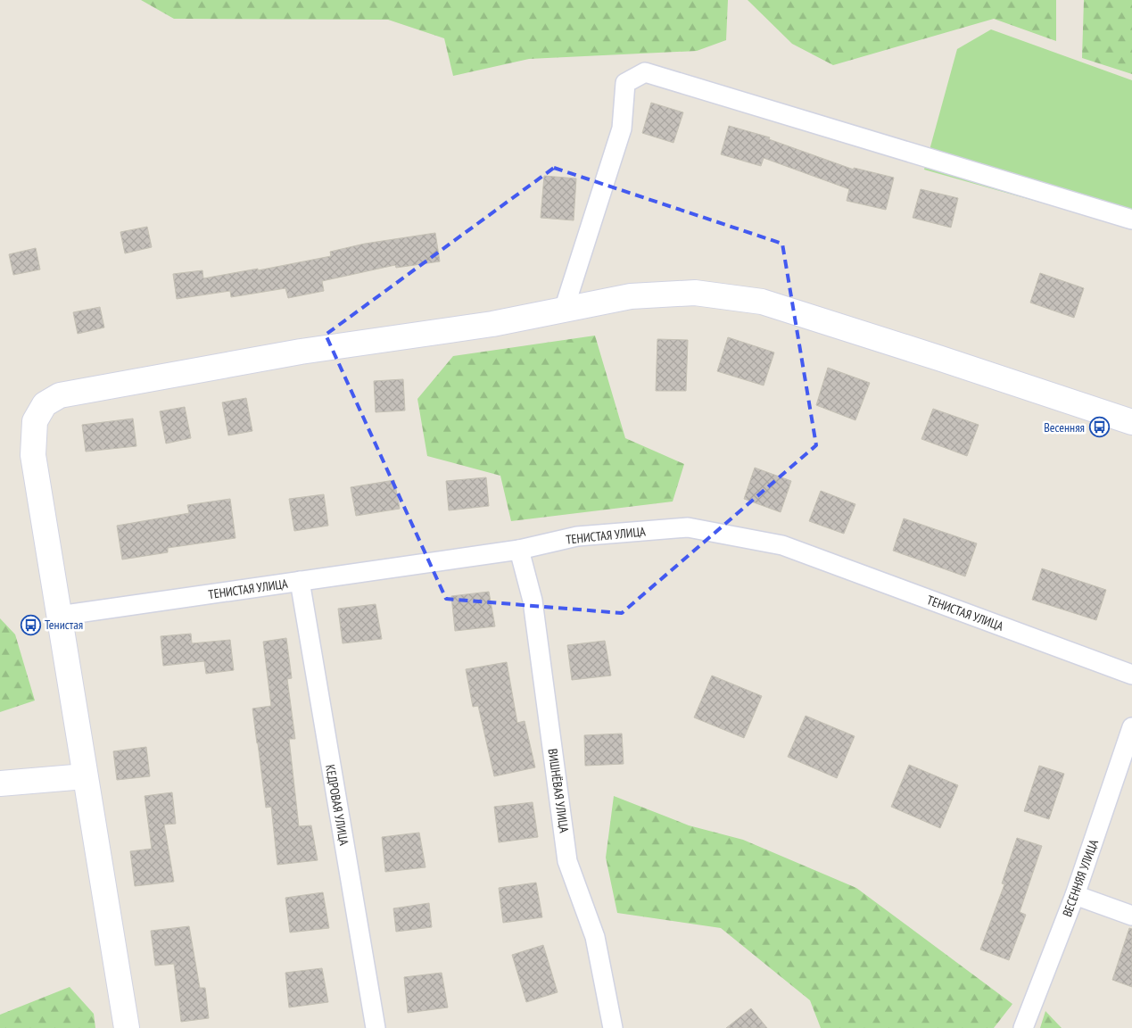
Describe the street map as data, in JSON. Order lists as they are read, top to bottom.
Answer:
{
  "streets": {
    "street": [
      "ТЕНИСТАЯ УЛИЦА",
      "ВИШНЁВАЯ УЛИЦА",
      "КЕДРОВАЯ УЛИЦА",
      "ВЕСЕННЯЯ УЛИЦА"
    ]
  },
  "crossings": [
    ["ТЕНИСТАЯ УЛИЦА", "ВИШНЁВАЯ УЛИЦА"],
    ["ТЕНИСТАЯ УЛИЦА", "КЕДРОВАЯ УЛИЦА"]
  ],
  "places": {
    "bus stop": ["Весенняя", "Тенистая"]
  }
}
